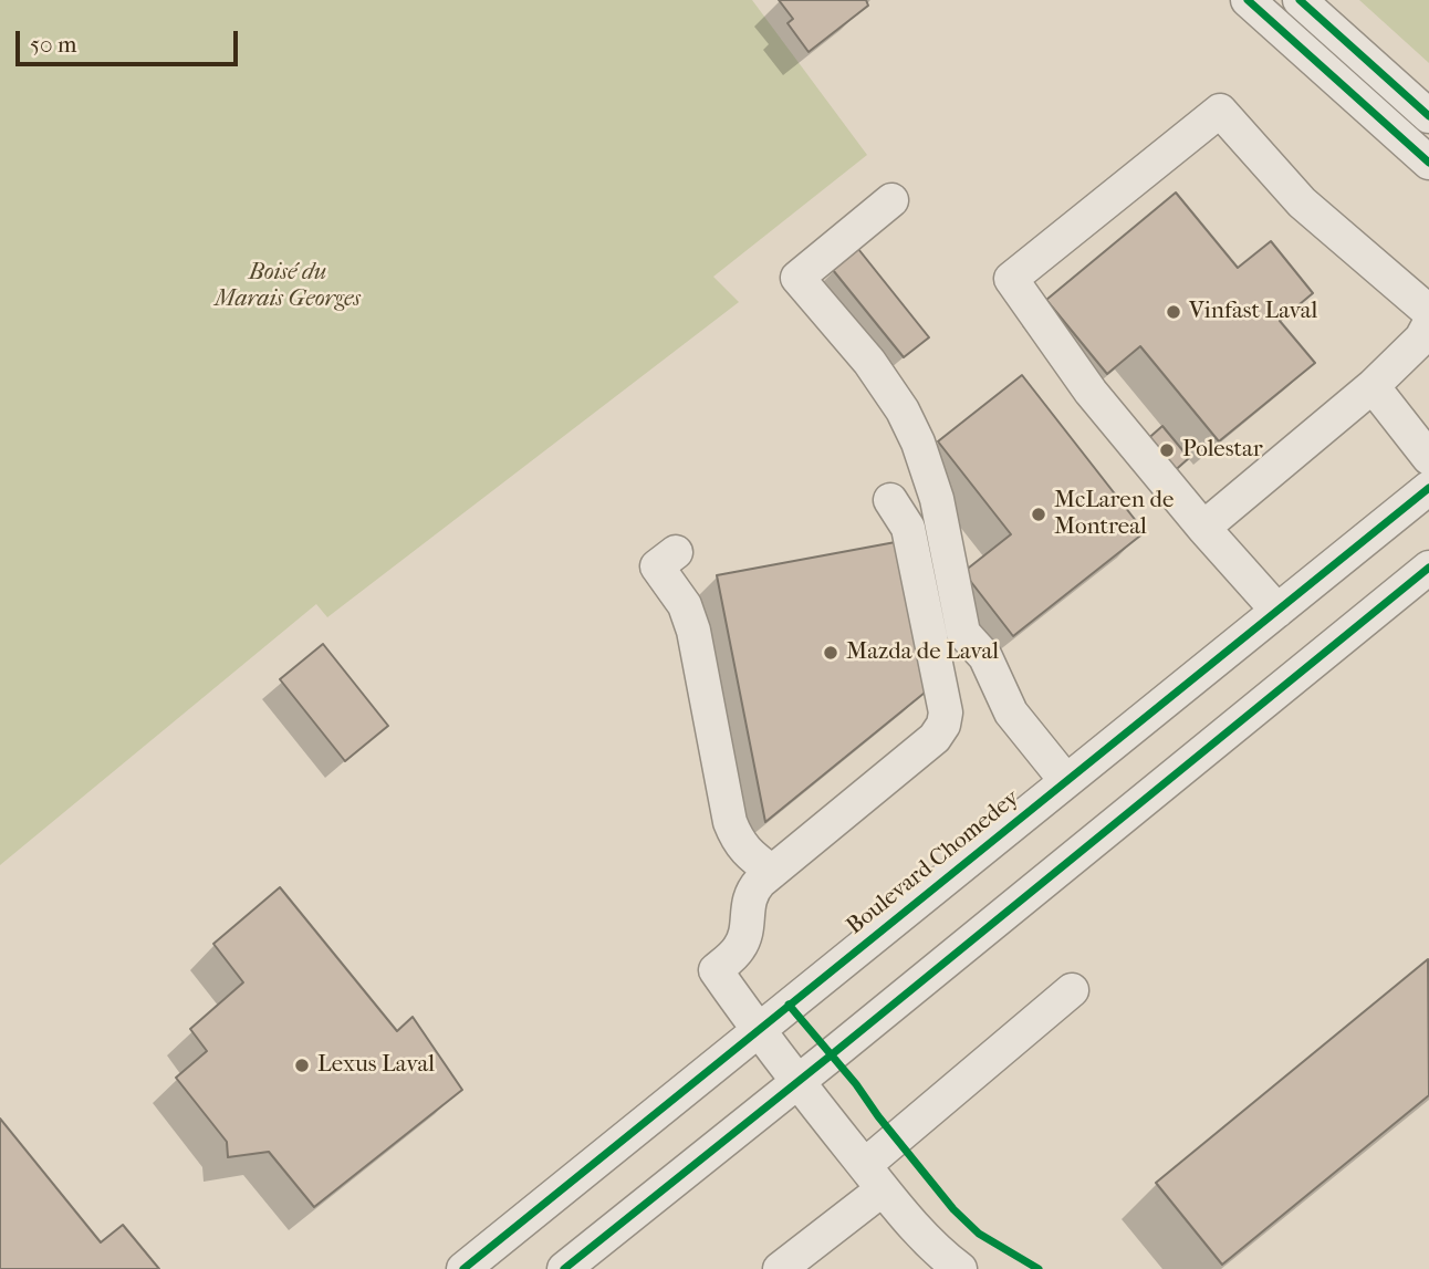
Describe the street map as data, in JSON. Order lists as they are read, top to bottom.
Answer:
{
  "streets": {
    "street": ["Boulevard Chomedey"]
  },
  "parks": ["Boisé du Marais Georges"],
  "places": [
    "Vinfast Laval",
    "Polestar",
    "McLaren de Montreal",
    "Mazda de Laval",
    "Lexus Laval"
  ],
  "scale_bar": "50 m"
}
